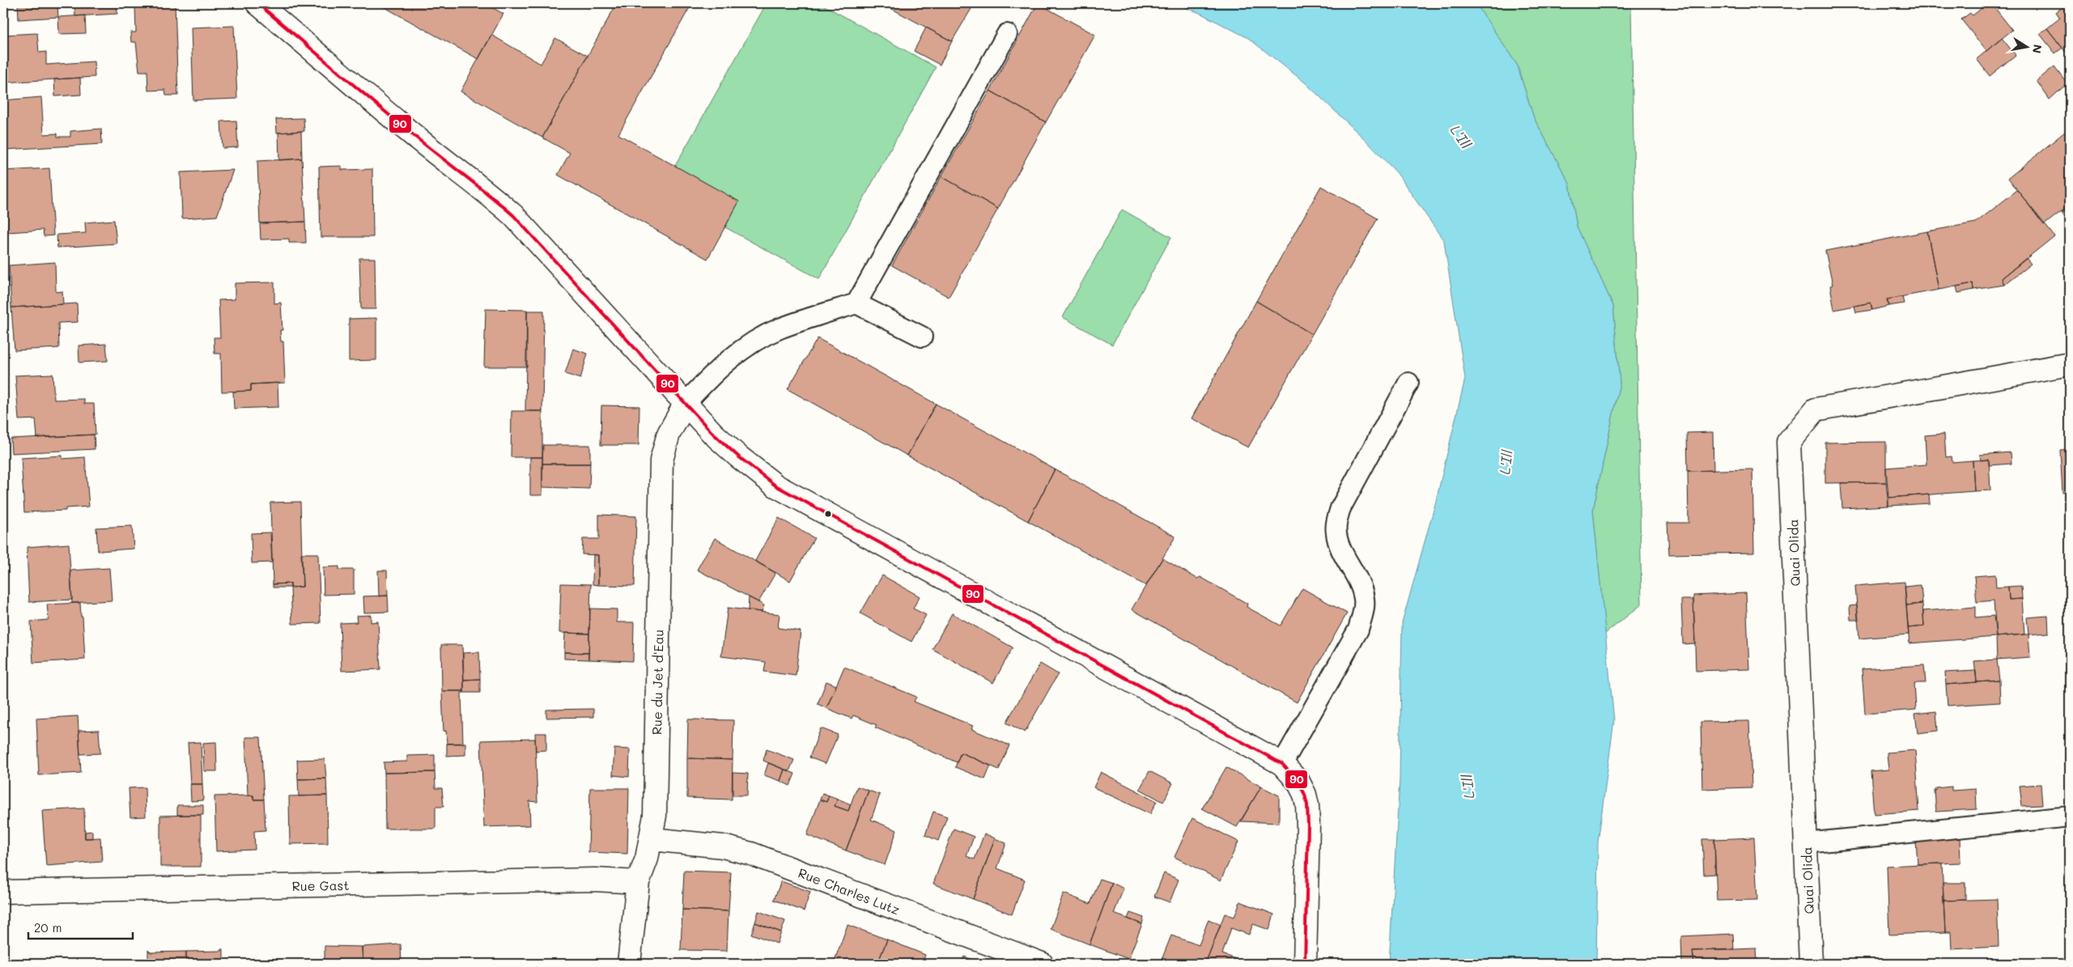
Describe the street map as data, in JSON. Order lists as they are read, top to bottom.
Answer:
{
  "streets": {
    "street": [
      "Quai Olida",
      "Rue du Jet d'Eau",
      "Rue Gast",
      "Rue Charles Lutz"
    ]
  },
  "crossings": [
    ["Rue du Jet d'Eau", "Rue Gast"],
    ["Rue du Jet d'Eau", "Rue Charles Lutz"]
  ],
  "water": ["L'Ill"],
  "lines": ["transit line 90"],
  "scale_bar": "20 m",
  "north": "right"
}
